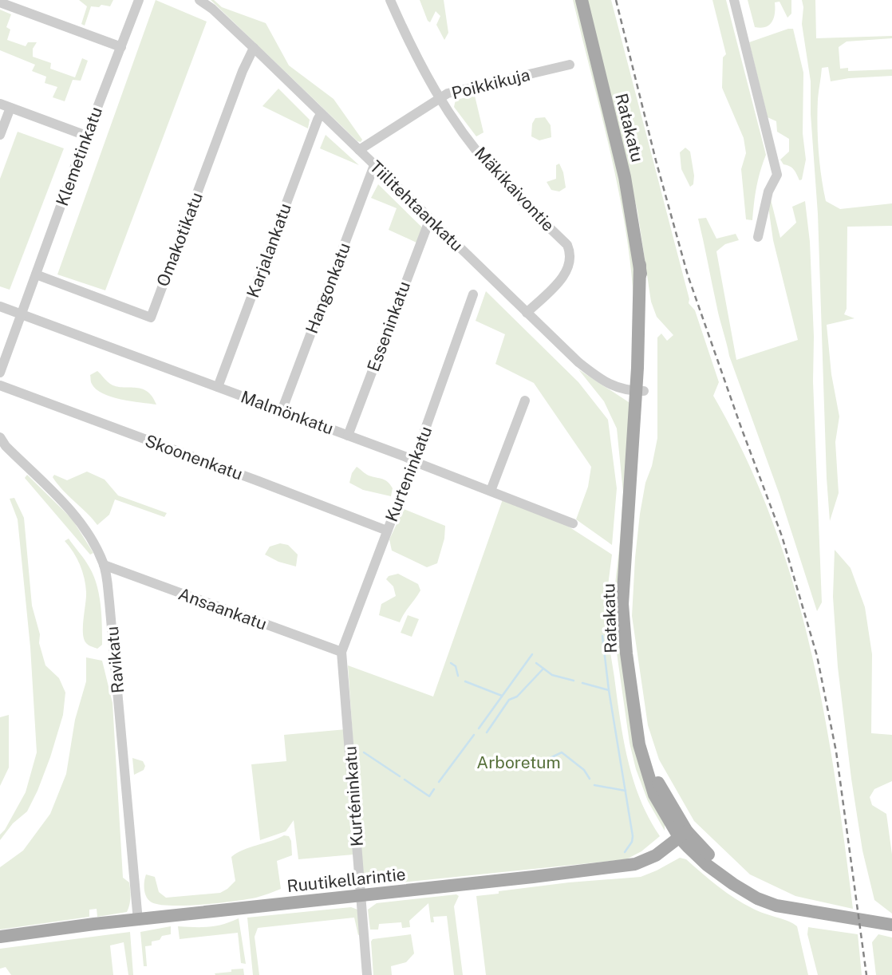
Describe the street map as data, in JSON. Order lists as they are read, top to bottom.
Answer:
{
  "streets": {
    "main road": ["Ratakatu", "Ruutikellarintie"],
    "street": [
      "Poikkikuja",
      "Klemetinkatu",
      "Mäkikaivontie",
      "Tiilitehtaankatu",
      "Omakotikatu",
      "Karjalankatu",
      "Hangonkatu",
      "Esseninkatu",
      "Malmönkatu",
      "Skoonenkatu",
      "Kurteninkatu",
      "Ansaankatu",
      "Ravikatu",
      "Kurténinkatu"
    ]
  },
  "crossings": [
    ["Poikkikuja", "Mäkikaivontie"],
    ["Poikkikuja", "Tiilitehtaankatu"],
    ["Ratakatu", "Tiilitehtaankatu"],
    ["Ratakatu", "Ruutikellarintie"],
    ["Klemetinkatu", "Omakotikatu"],
    ["Klemetinkatu", "Malmönkatu"],
    ["Mäkikaivontie", "Tiilitehtaankatu"],
    ["Tiilitehtaankatu", "Omakotikatu"],
    ["Tiilitehtaankatu", "Karjalankatu"],
    ["Tiilitehtaankatu", "Hangonkatu"],
    ["Tiilitehtaankatu", "Esseninkatu"],
    ["Karjalankatu", "Malmönkatu"],
    ["Hangonkatu", "Malmönkatu"],
    ["Esseninkatu", "Malmönkatu"],
    ["Malmönkatu", "Kurteninkatu"],
    ["Skoonenkatu", "Kurteninkatu"],
    ["Kurteninkatu", "Ansaankatu"],
    ["Kurteninkatu", "Kurténinkatu"],
    ["Ansaankatu", "Ravikatu"],
    ["Ansaankatu", "Kurténinkatu"],
    ["Ravikatu", "Ruutikellarintie"],
    ["Kurténinkatu", "Ruutikellarintie"]
  ],
  "parks": ["Arboretum"]
}
